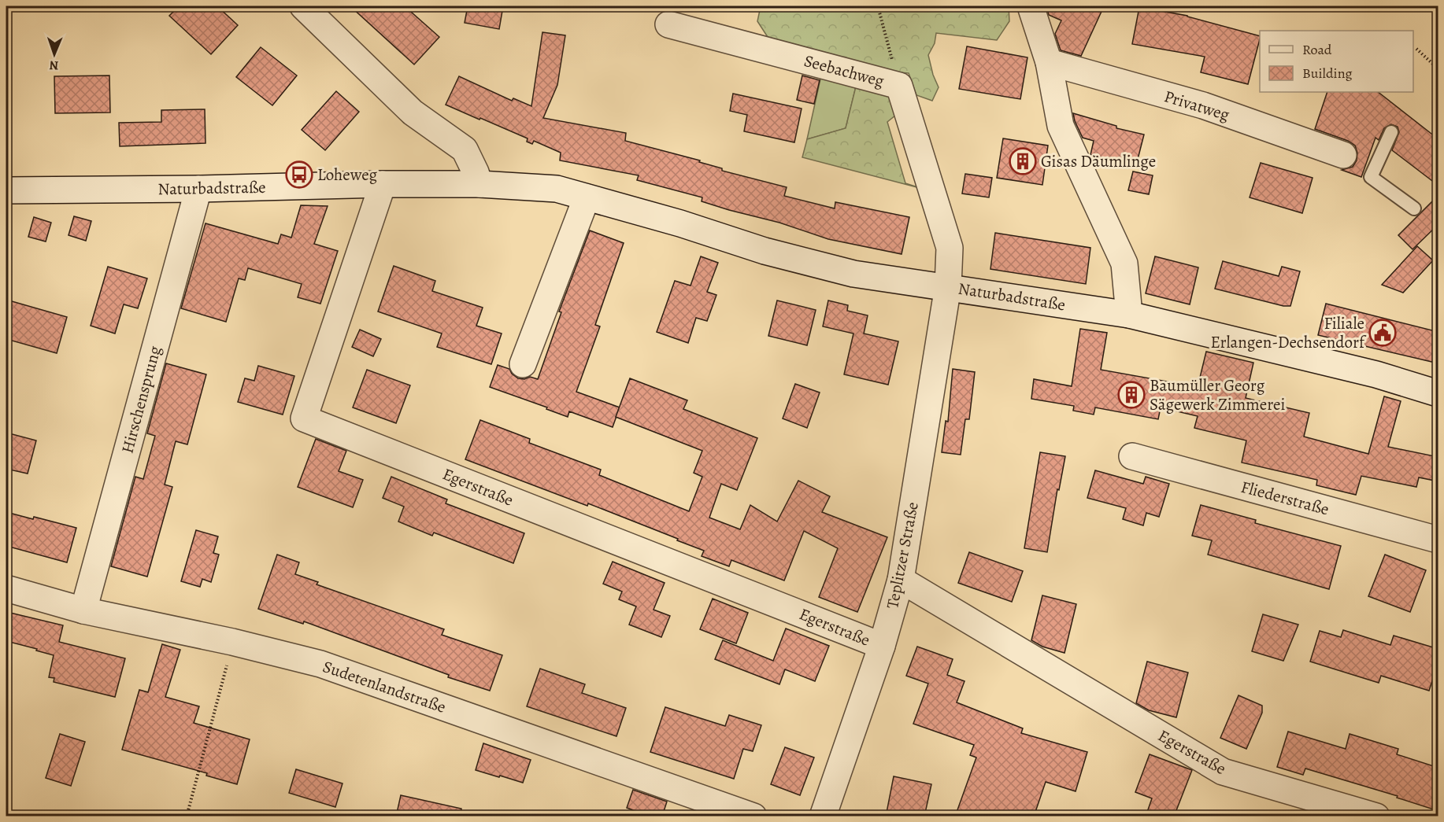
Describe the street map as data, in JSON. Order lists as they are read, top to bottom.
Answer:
{
  "streets": {
    "street": [
      "Seebachweg",
      "Privatweg",
      "Naturbadstraße",
      "Hirschensprung",
      "Egerstraße",
      "Fliederstraße",
      "Teplitzer Straße",
      "Sudetenlandstraße"
    ]
  },
  "crossings": [
    ["Seebachweg", "Naturbadstraße"],
    ["Seebachweg", "Teplitzer Straße"],
    ["Naturbadstraße", "Hirschensprung"],
    ["Naturbadstraße", "Egerstraße"],
    ["Naturbadstraße", "Teplitzer Straße"],
    ["Hirschensprung", "Sudetenlandstraße"],
    ["Egerstraße", "Teplitzer Straße"]
  ],
  "places": {
    "building": ["Gisas Däumlinge", "Baumüller Georg Sägewerk Zimmerei"],
    "bus stop": ["Loheweg"],
    "public building": ["Filiale Erlangen-Dechsendorf"]
  },
  "legend": ["Road", "Building"],
  "north": "bottom"
}
